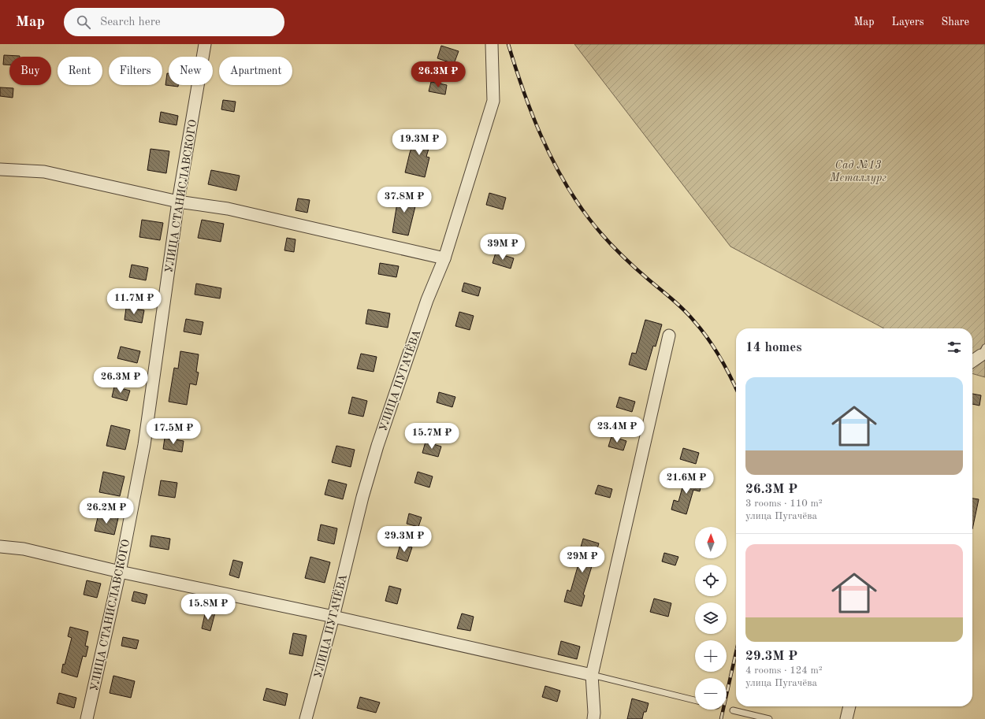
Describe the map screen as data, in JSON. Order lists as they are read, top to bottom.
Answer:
{
  "streets": {
    "street": ["УЛИЦА СТАНИСЛАВСКОГО", "УЛИЦА ПУГАЧЁВА"]
  },
  "parks": ["Сад №13 Металлург"],
  "north": "top",
  "page": {
    "header": "Map",
    "search": "Search here",
    "nav": ["Map", "Layers", "Share"],
    "chip": [
      "Buy",
      "Rent",
      "Filters",
      "New",
      "Apartment"
    ],
    "price": [
      "26.3M ₽",
      "19.3M ₽",
      "37.8M ₽",
      "39M ₽",
      "11.7M ₽",
      "26.3M ₽",
      "23.4M ₽",
      "17.5M ₽",
      "15.7M ₽",
      "21.6M ₽",
      "26.2M ₽",
      "29.3M ₽",
      "29M ₽",
      "15.8M ₽"
    ],
    "heading": "14 homes",
    "list": [
      {
        "name": "26.3M ₽",
        "note": "3 rooms · 110 m² · улица Пугачёва"
      },
      {
        "name": "29.3M ₽",
        "note": "4 rooms · 124 m² · улица Пугачёва"
      }
    ],
    "map_buttons": ["+", "−"]
  }
}
